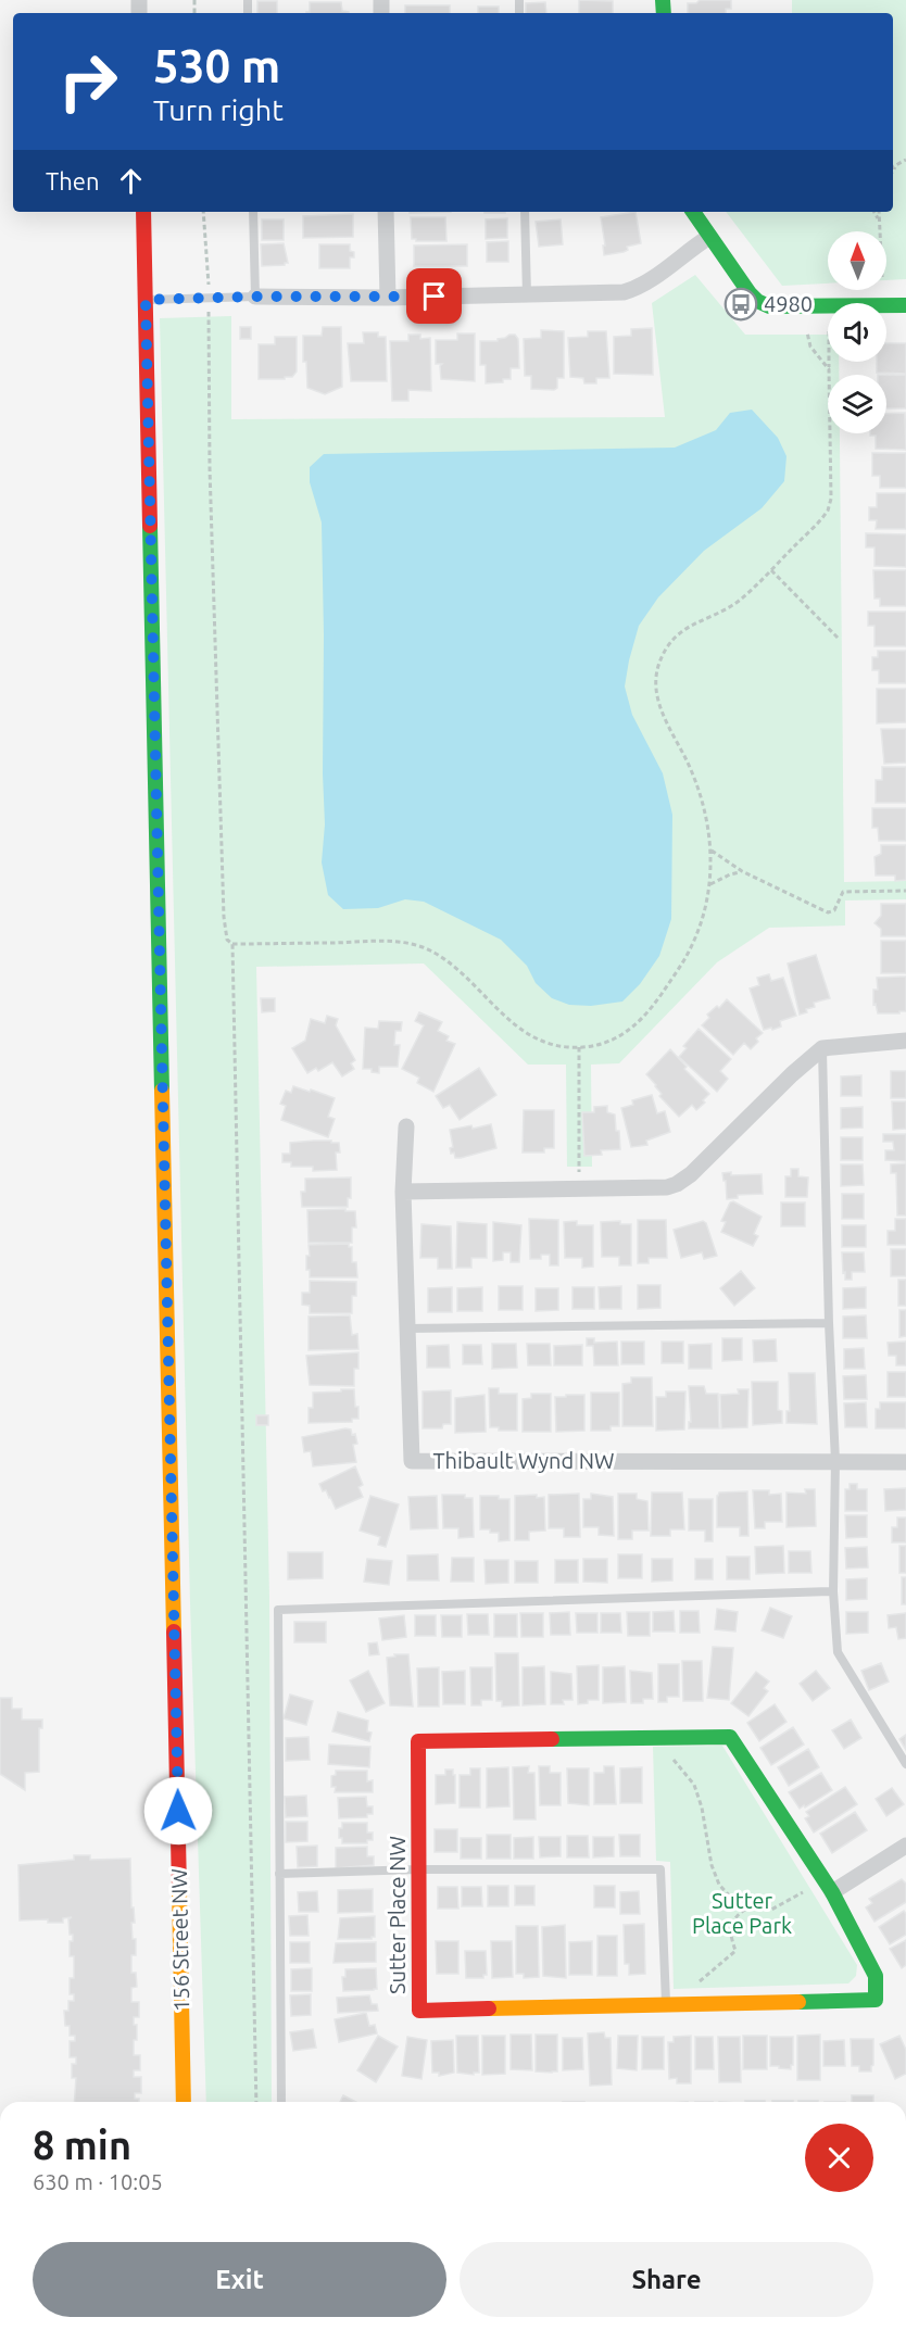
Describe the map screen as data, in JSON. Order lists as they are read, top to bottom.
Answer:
{
  "streets": {
    "street": ["Thibault Wynd NW", "Sutter Place NW", "156 Street NW"]
  },
  "parks": ["Sutter Place Park"],
  "places": {
    "bus stop": ["4980"]
  },
  "north": "top",
  "page": {
    "turn": ["530 m", "Turn right"],
    "then": "Then",
    "heading": ["8 min", "630 m · 10:05"],
    "buttons": ["Exit", "Share"]
  }
}
